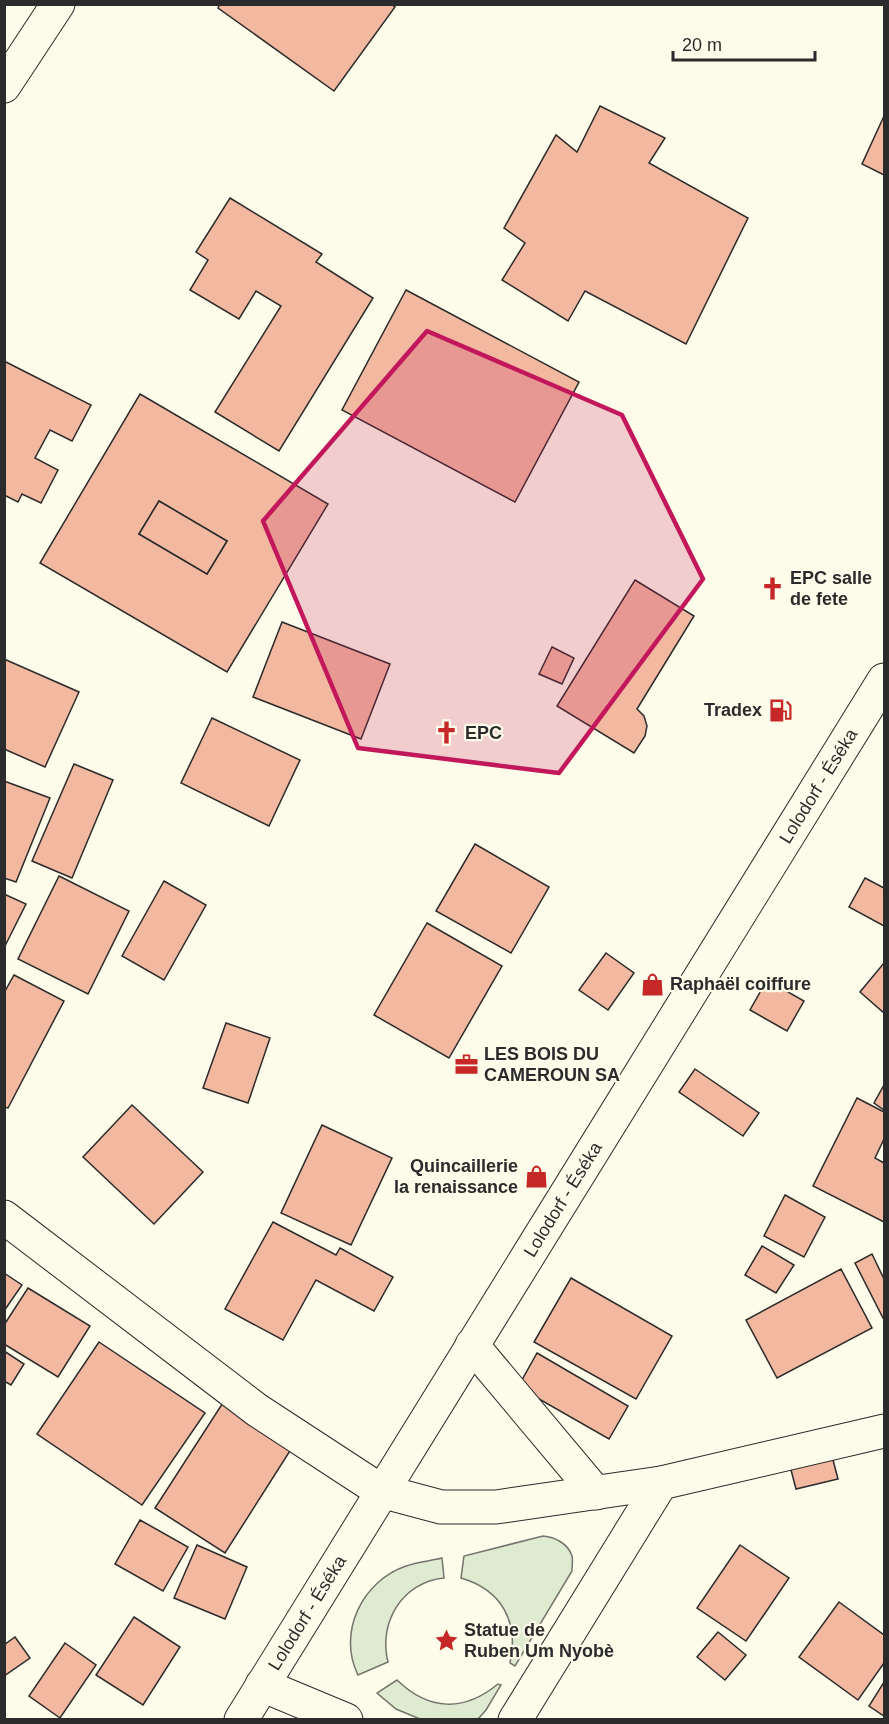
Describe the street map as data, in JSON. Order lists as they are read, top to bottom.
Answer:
{
  "streets": {
    "street": ["Lolodorf - Éséka"]
  },
  "places": {
    "church": ["EPC salle de fete", "EPC"],
    "fuel station": ["Tradex"],
    "shop": ["Raphaël coiffure", "Quincaillerie la renaissance"],
    "office": ["LES BOIS DU CAMEROUN SA"],
    "place": ["Statue de Ruben Um Nyobè"]
  },
  "scale_bar": "20 m"
}
